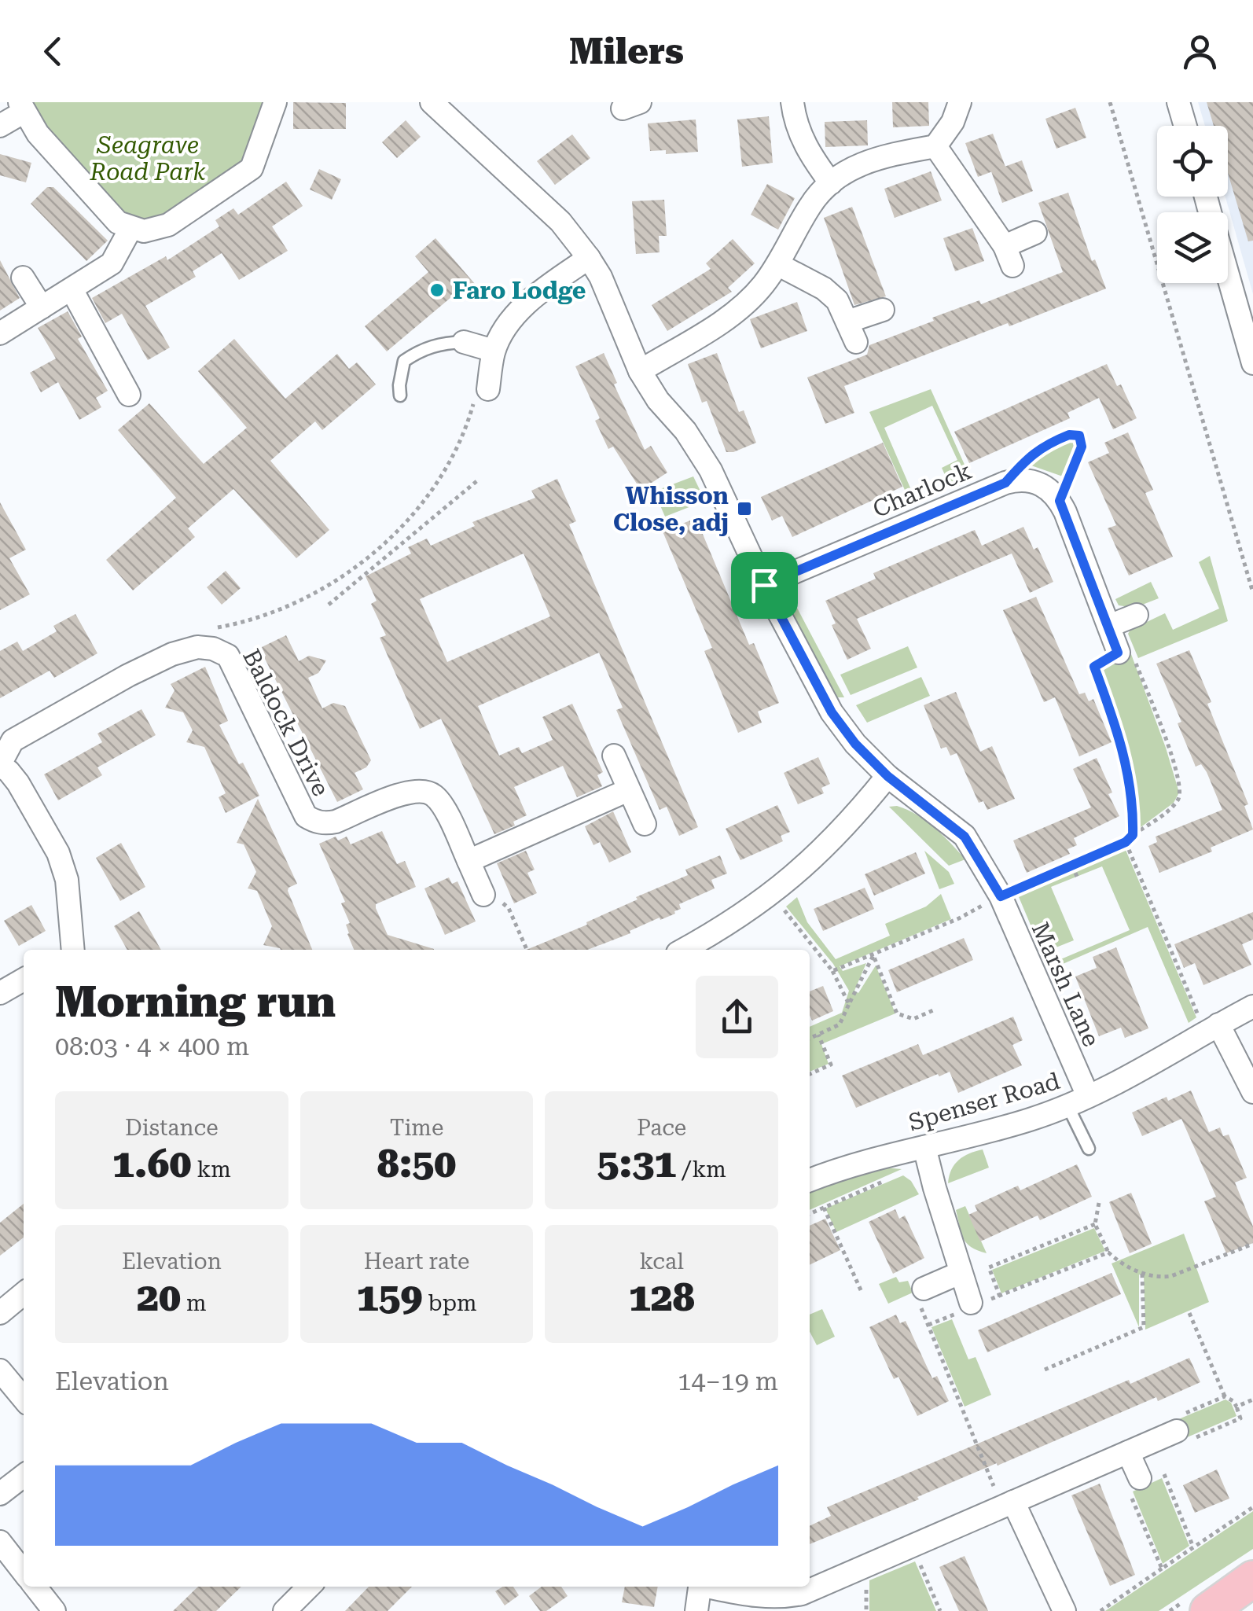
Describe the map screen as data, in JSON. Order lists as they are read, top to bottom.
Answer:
{
  "streets": {
    "street": [
      "Charlock",
      "Baldock Drive",
      "Marsh Lane",
      "Spenser Road"
    ]
  },
  "crossings": [
    ["Charlock", "Marsh Lane"],
    ["Marsh Lane", "Spenser Road"]
  ],
  "parks": ["Seagrave Road Park"],
  "places": {
    "other": ["Faro Lodge"],
    "transit": ["Whisson Close, adj"]
  },
  "page": {
    "header": "Milers",
    "heading": ["Morning run", "08:03 · 4 × 400 m"],
    "stats": [
      ["Distance", "1.60 km"],
      ["Time", "8:50"],
      ["Pace", "5:31 /km"],
      ["Elevation", "20 m"],
      ["Heart rate", "159 bpm"],
      ["kcal", "128"]
    ],
    "chart": ["Elevation", "14–19 m"]
  }
}
